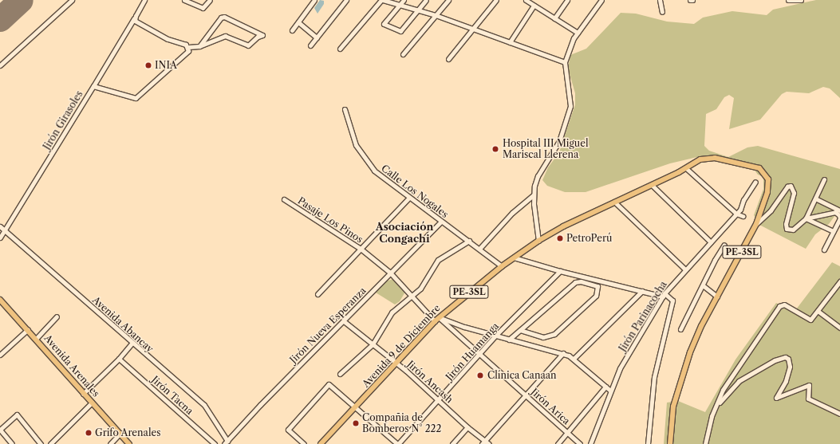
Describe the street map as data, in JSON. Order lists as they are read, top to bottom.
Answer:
{
  "streets": {
    "main road": ["PE-3SL", "Avenida 9 de Diciembre", "Avenida Arenales"],
    "street": [
      "Jirón Girasoles",
      "Calle Los Nogales",
      "Pasaje Los Pinos",
      "Jirón Parinacocha",
      "Avenida Abancay",
      "Jirón Nueva Esperanza",
      "Jirón Huamanga",
      "Jirón Ancash",
      "Jirón Tacna",
      "Jirón Arica"
    ]
  },
  "crossings": [
    ["Jirón Girasoles", "Avenida Abancay"],
    ["Calle Los Nogales", "Jirón Nueva Esperanza"],
    ["Calle Los Nogales", "Avenida 9 de Diciembre"],
    ["Pasaje Los Pinos", "Jirón Nueva Esperanza"],
    ["Pasaje Los Pinos", "Avenida 9 de Diciembre"],
    ["PE-3SL", "Avenida 9 de Diciembre"],
    ["Avenida Abancay", "Jirón Nueva Esperanza"],
    ["Jirón Nueva Esperanza", "Jirón Ancash"],
    ["Avenida 9 de Diciembre", "Jirón Ancash"],
    ["Avenida 9 de Diciembre", "Jirón Arica"],
    ["Jirón Huamanga", "Jirón Ancash"],
    ["Jirón Huamanga", "Jirón Arica"]
  ],
  "districts": ["Asociación Congachi"],
  "places": [
    "INIA",
    "Hospital III Miguel Mariscal Llerena",
    "PetroPerú",
    "Clínica Canaan",
    "Compañia de Bomberos N° 222",
    "Grifo Arenales"
  ]
}
